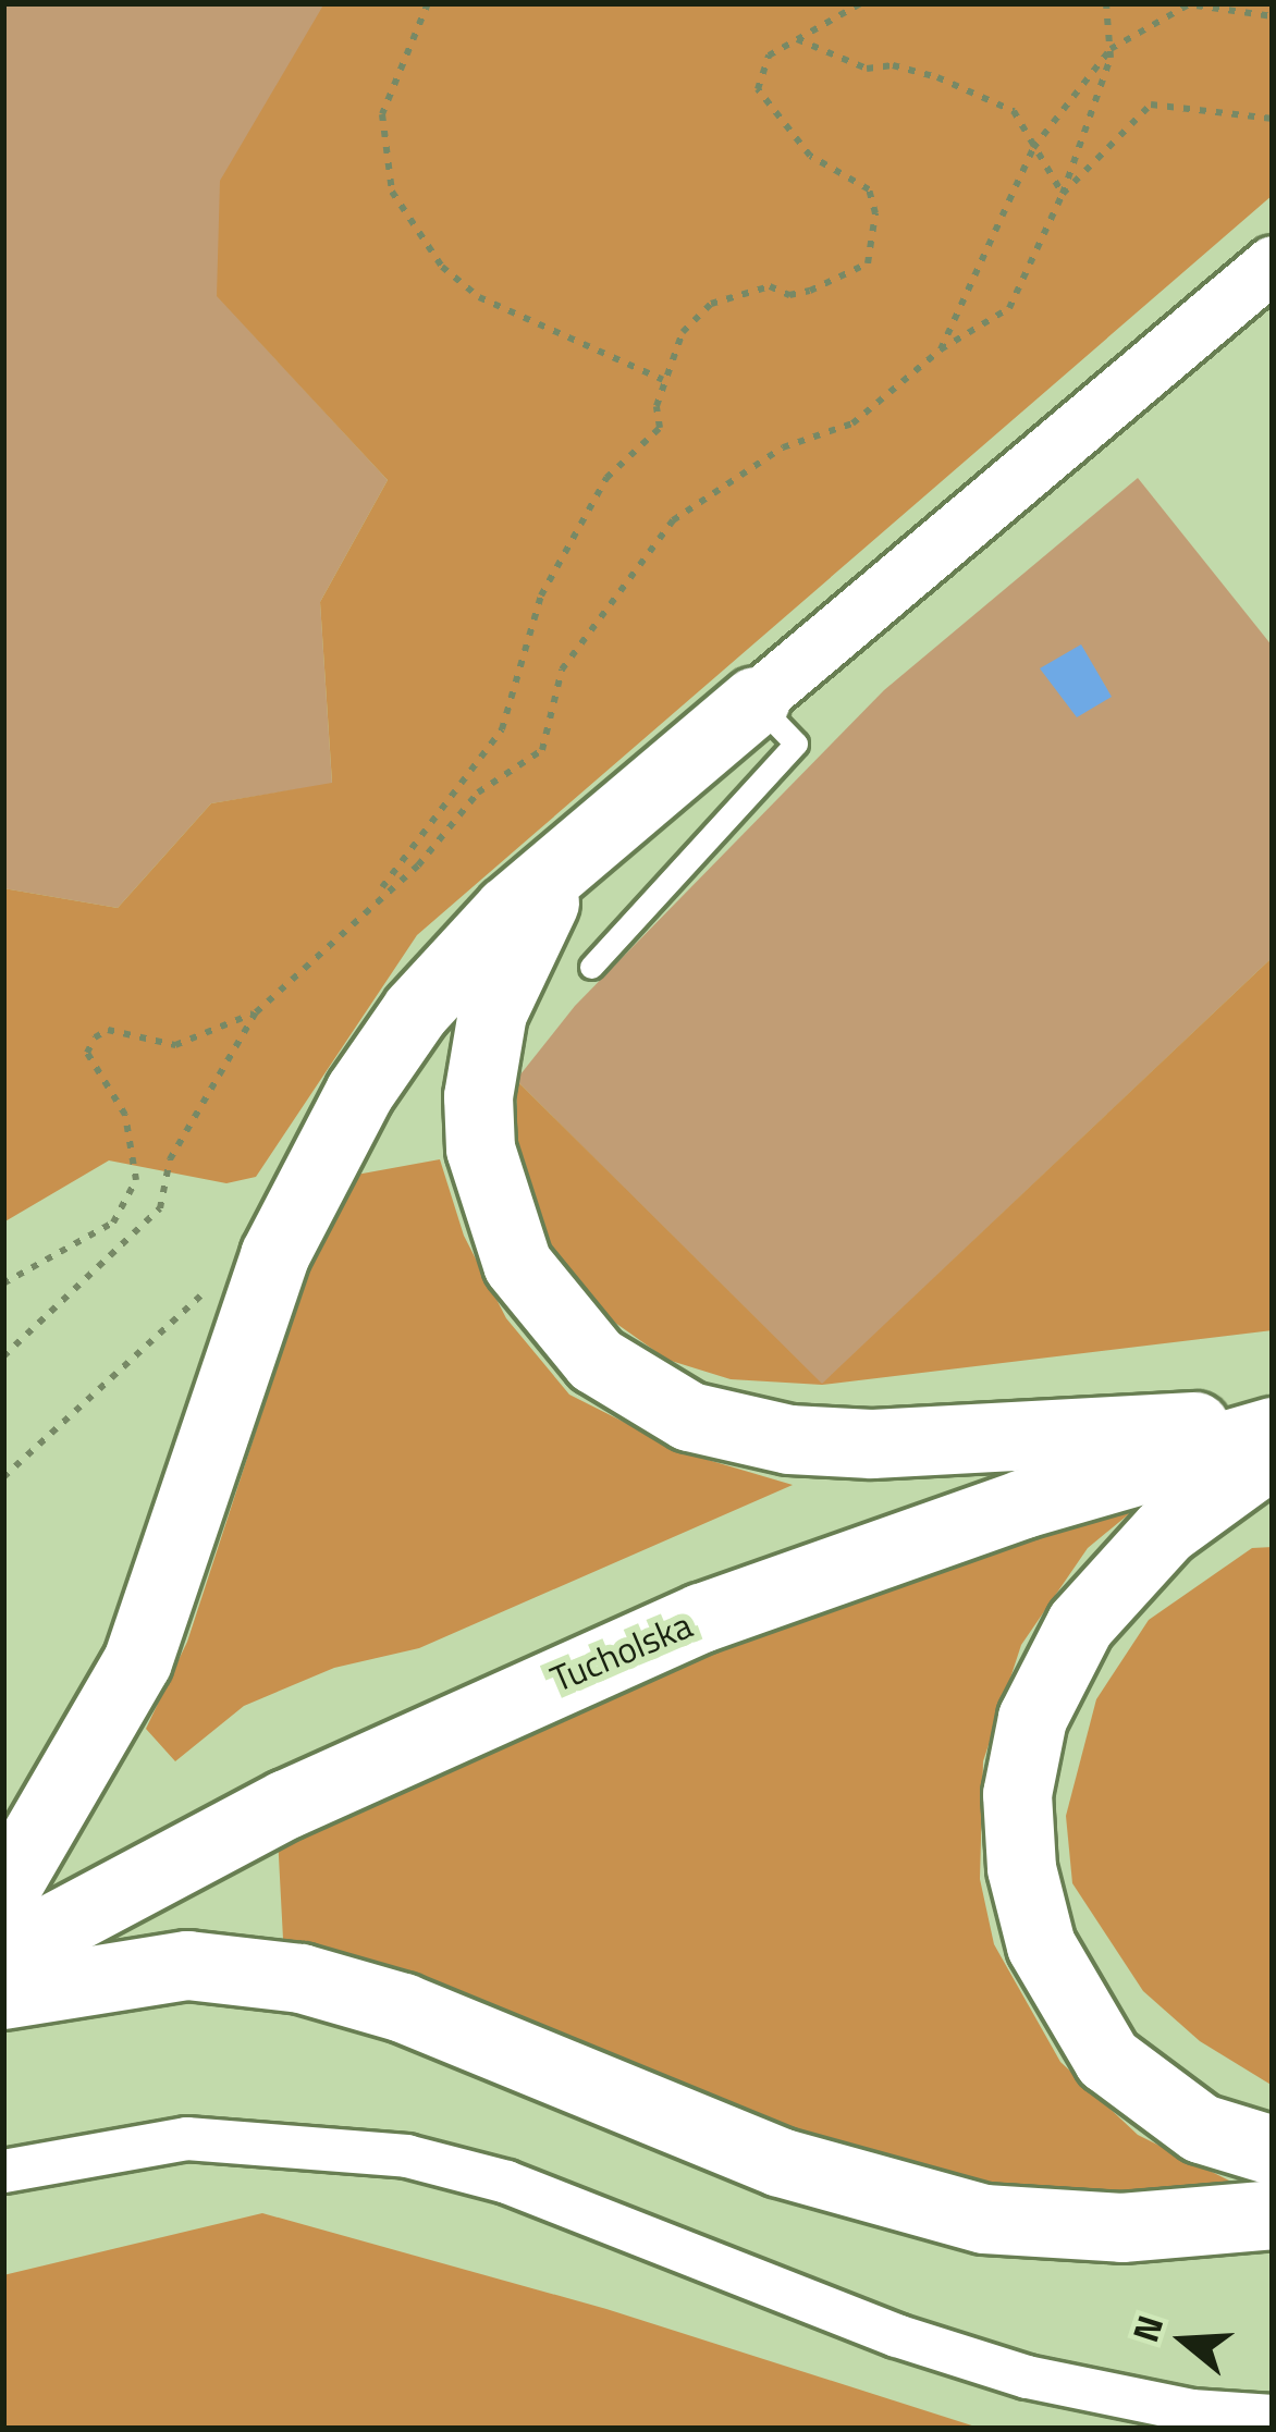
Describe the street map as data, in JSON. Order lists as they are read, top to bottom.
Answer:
{
  "streets": {
    "main road": ["Tucholska"]
  },
  "north": "left"
}
